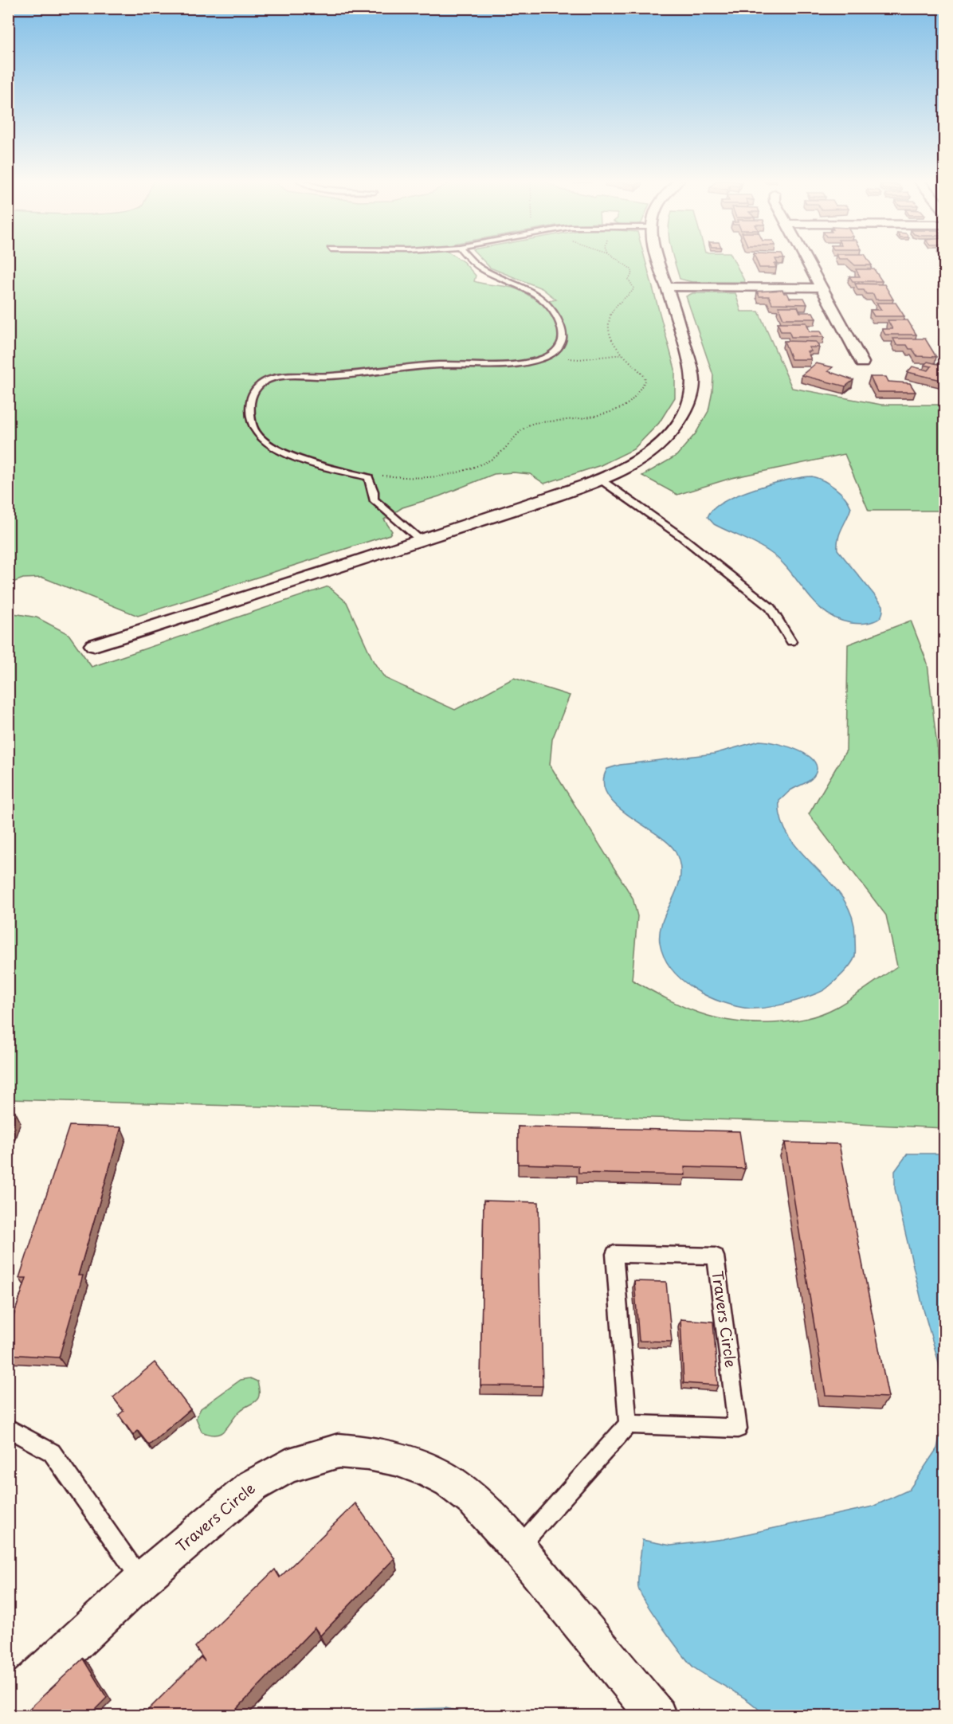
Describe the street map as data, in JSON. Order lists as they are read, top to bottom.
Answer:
{
  "streets": {
    "street": ["Travers Circle"]
  }
}
